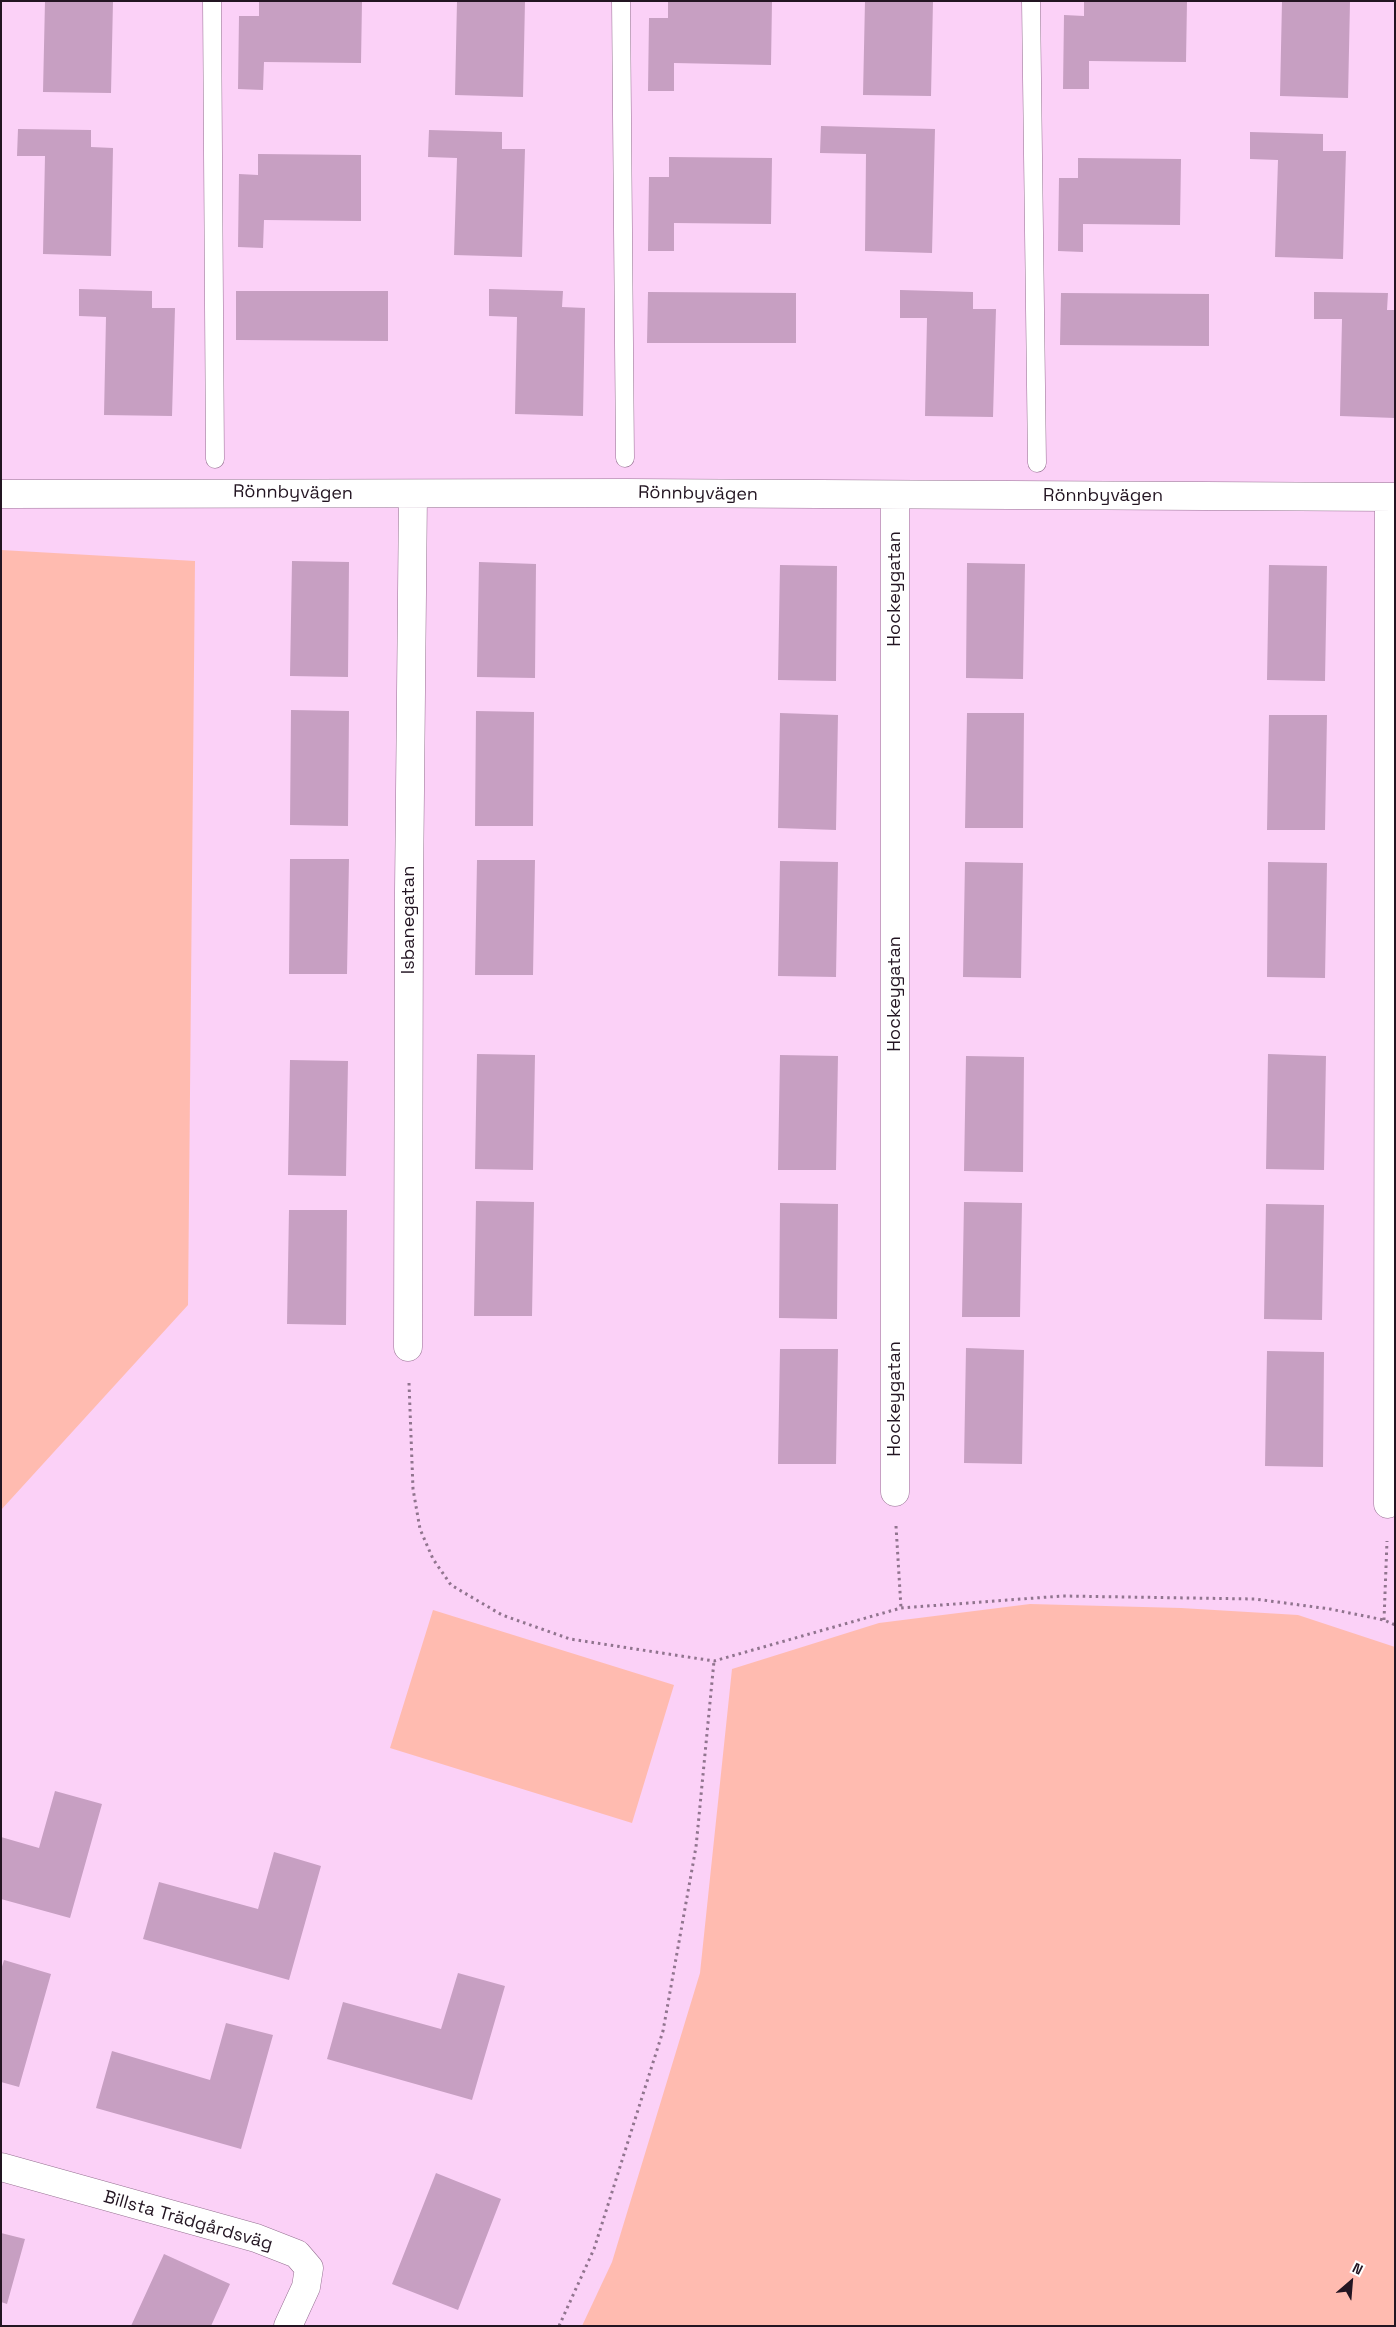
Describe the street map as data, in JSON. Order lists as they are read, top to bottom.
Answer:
{
  "streets": {
    "street": [
      "Rönnbyvägen",
      "Hockeygatan",
      "Isbanegatan",
      "Billsta Trädgårdsväg"
    ]
  },
  "crossings": [
    ["Rönnbyvägen", "Hockeygatan"],
    ["Rönnbyvägen", "Isbanegatan"]
  ],
  "north": "top right"
}
